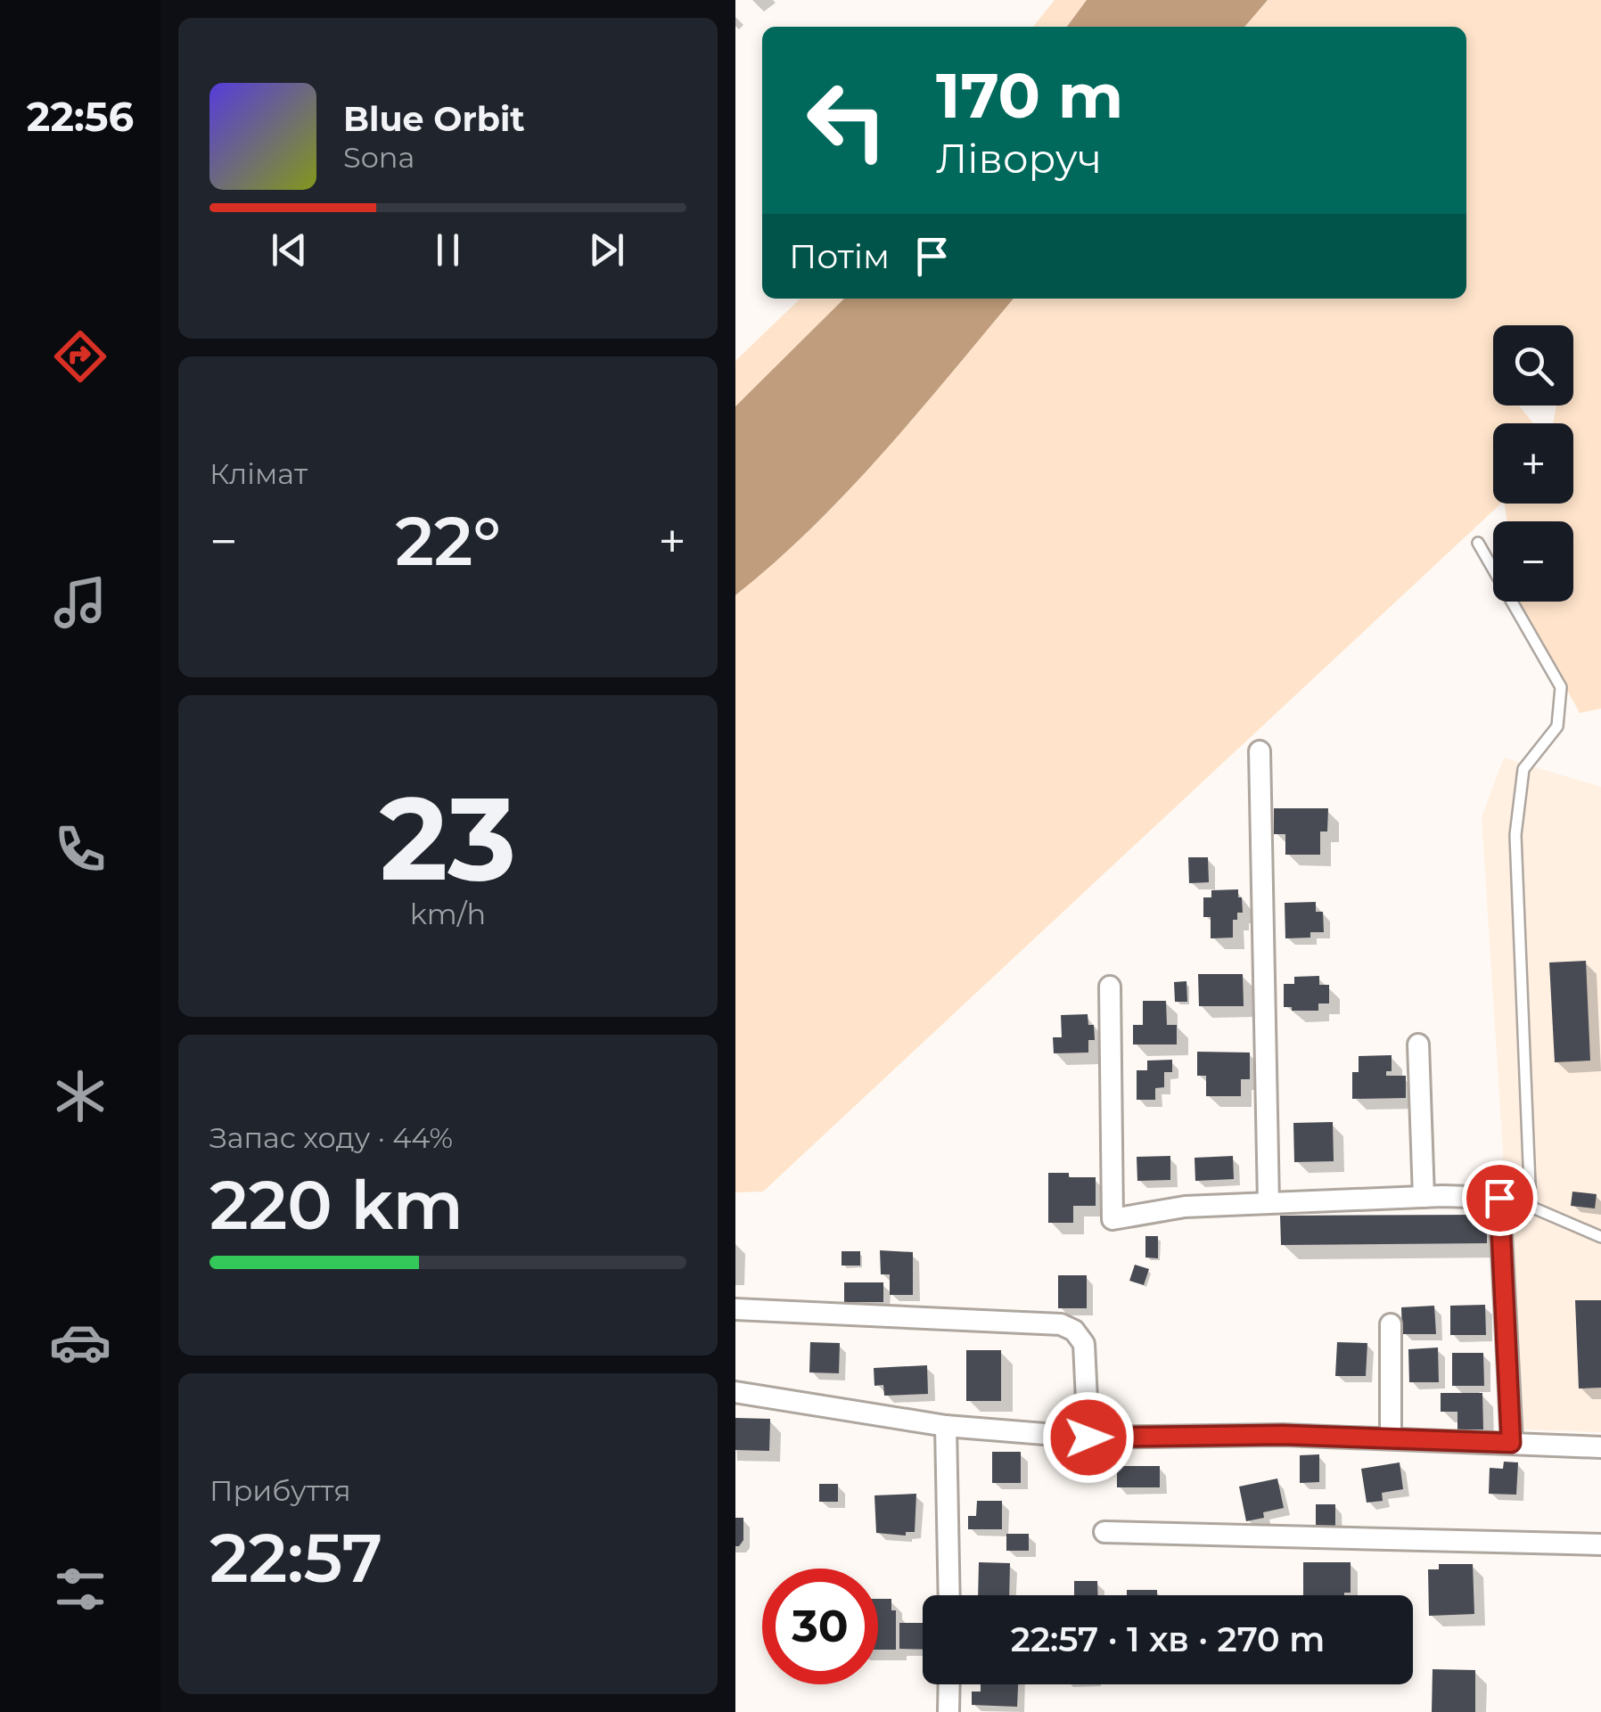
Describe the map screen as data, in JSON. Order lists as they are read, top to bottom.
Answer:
{
  "page": {
    "tabs": "22:56",
    "turn": ["170 m", "Ліворуч"],
    "song": ["Blue Orbit", "Sona"],
    "then": "Потім",
    "map_buttons": ["+", "−"],
    "tile": [
      "Клімат",
      ["23", "km/h"],
      ["Запас ходу · 44%", "220 km"],
      ["Прибуття", "22:57"]
    ],
    "heat": ["−", "22°", "+"],
    "limit": "30",
    "trip": "22:57 · 1 хв · 270 m"
  }
}
